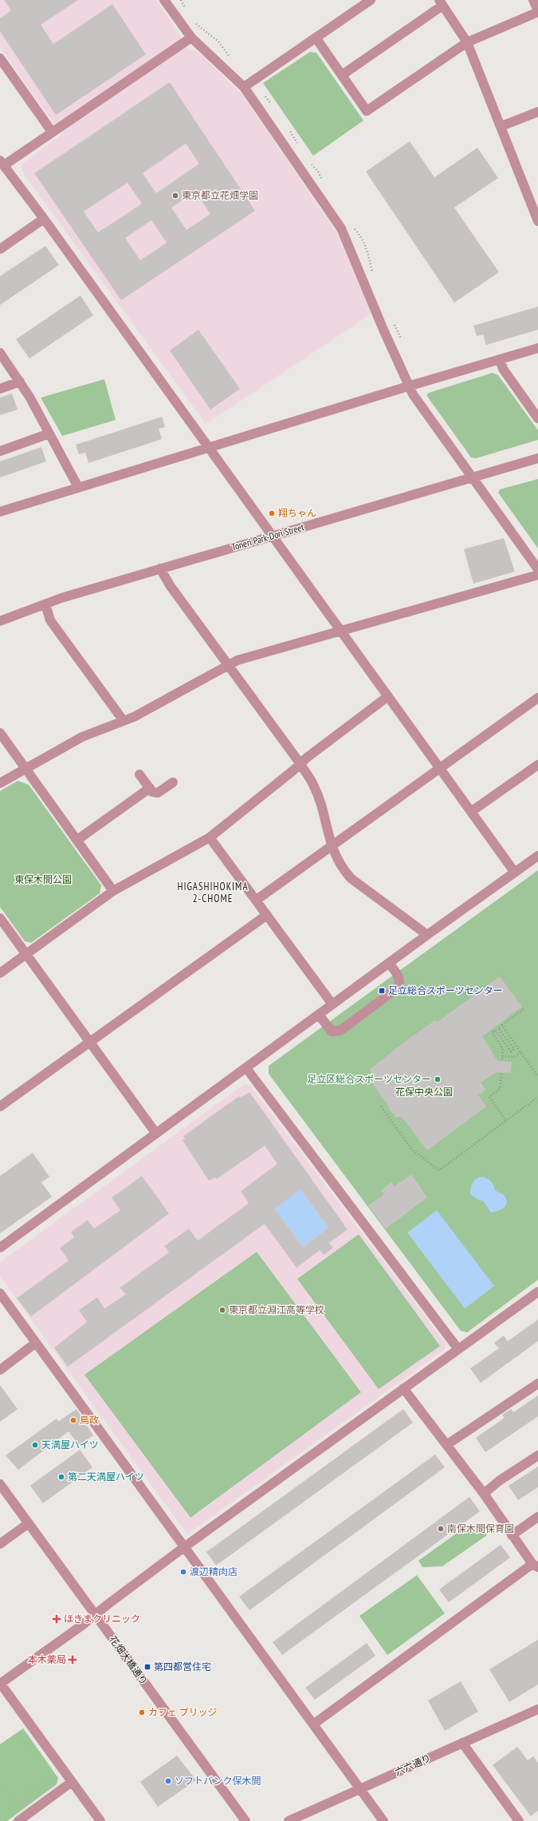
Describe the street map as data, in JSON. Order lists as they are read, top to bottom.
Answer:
{
  "streets": {
    "street": ["Toneri Park-Dori Street", "花畑大橋通り", "六六通り"]
  },
  "districts": ["HIGASHIHOKIMA 2-CHOME"],
  "parks": ["東保木間公園", "花保中央公園"],
  "places": {
    "other": [
      "東京都立花畑学園",
      "翔ちゃん",
      "足立区総合スポーツセンター",
      "東京都立淵江高等学校",
      "鳥政",
      "天満屋ハイツ",
      "第二天満屋ハイツ",
      "南保木間保育園",
      "渡辺精肉店",
      "カフェ ブリッジ",
      "ソフトバンク保木間"
    ],
    "transit": ["足立総合スポーツセンター", "第四都営住宅"],
    "health": ["ほきまクリニック", "本木薬局"]
  }
}
